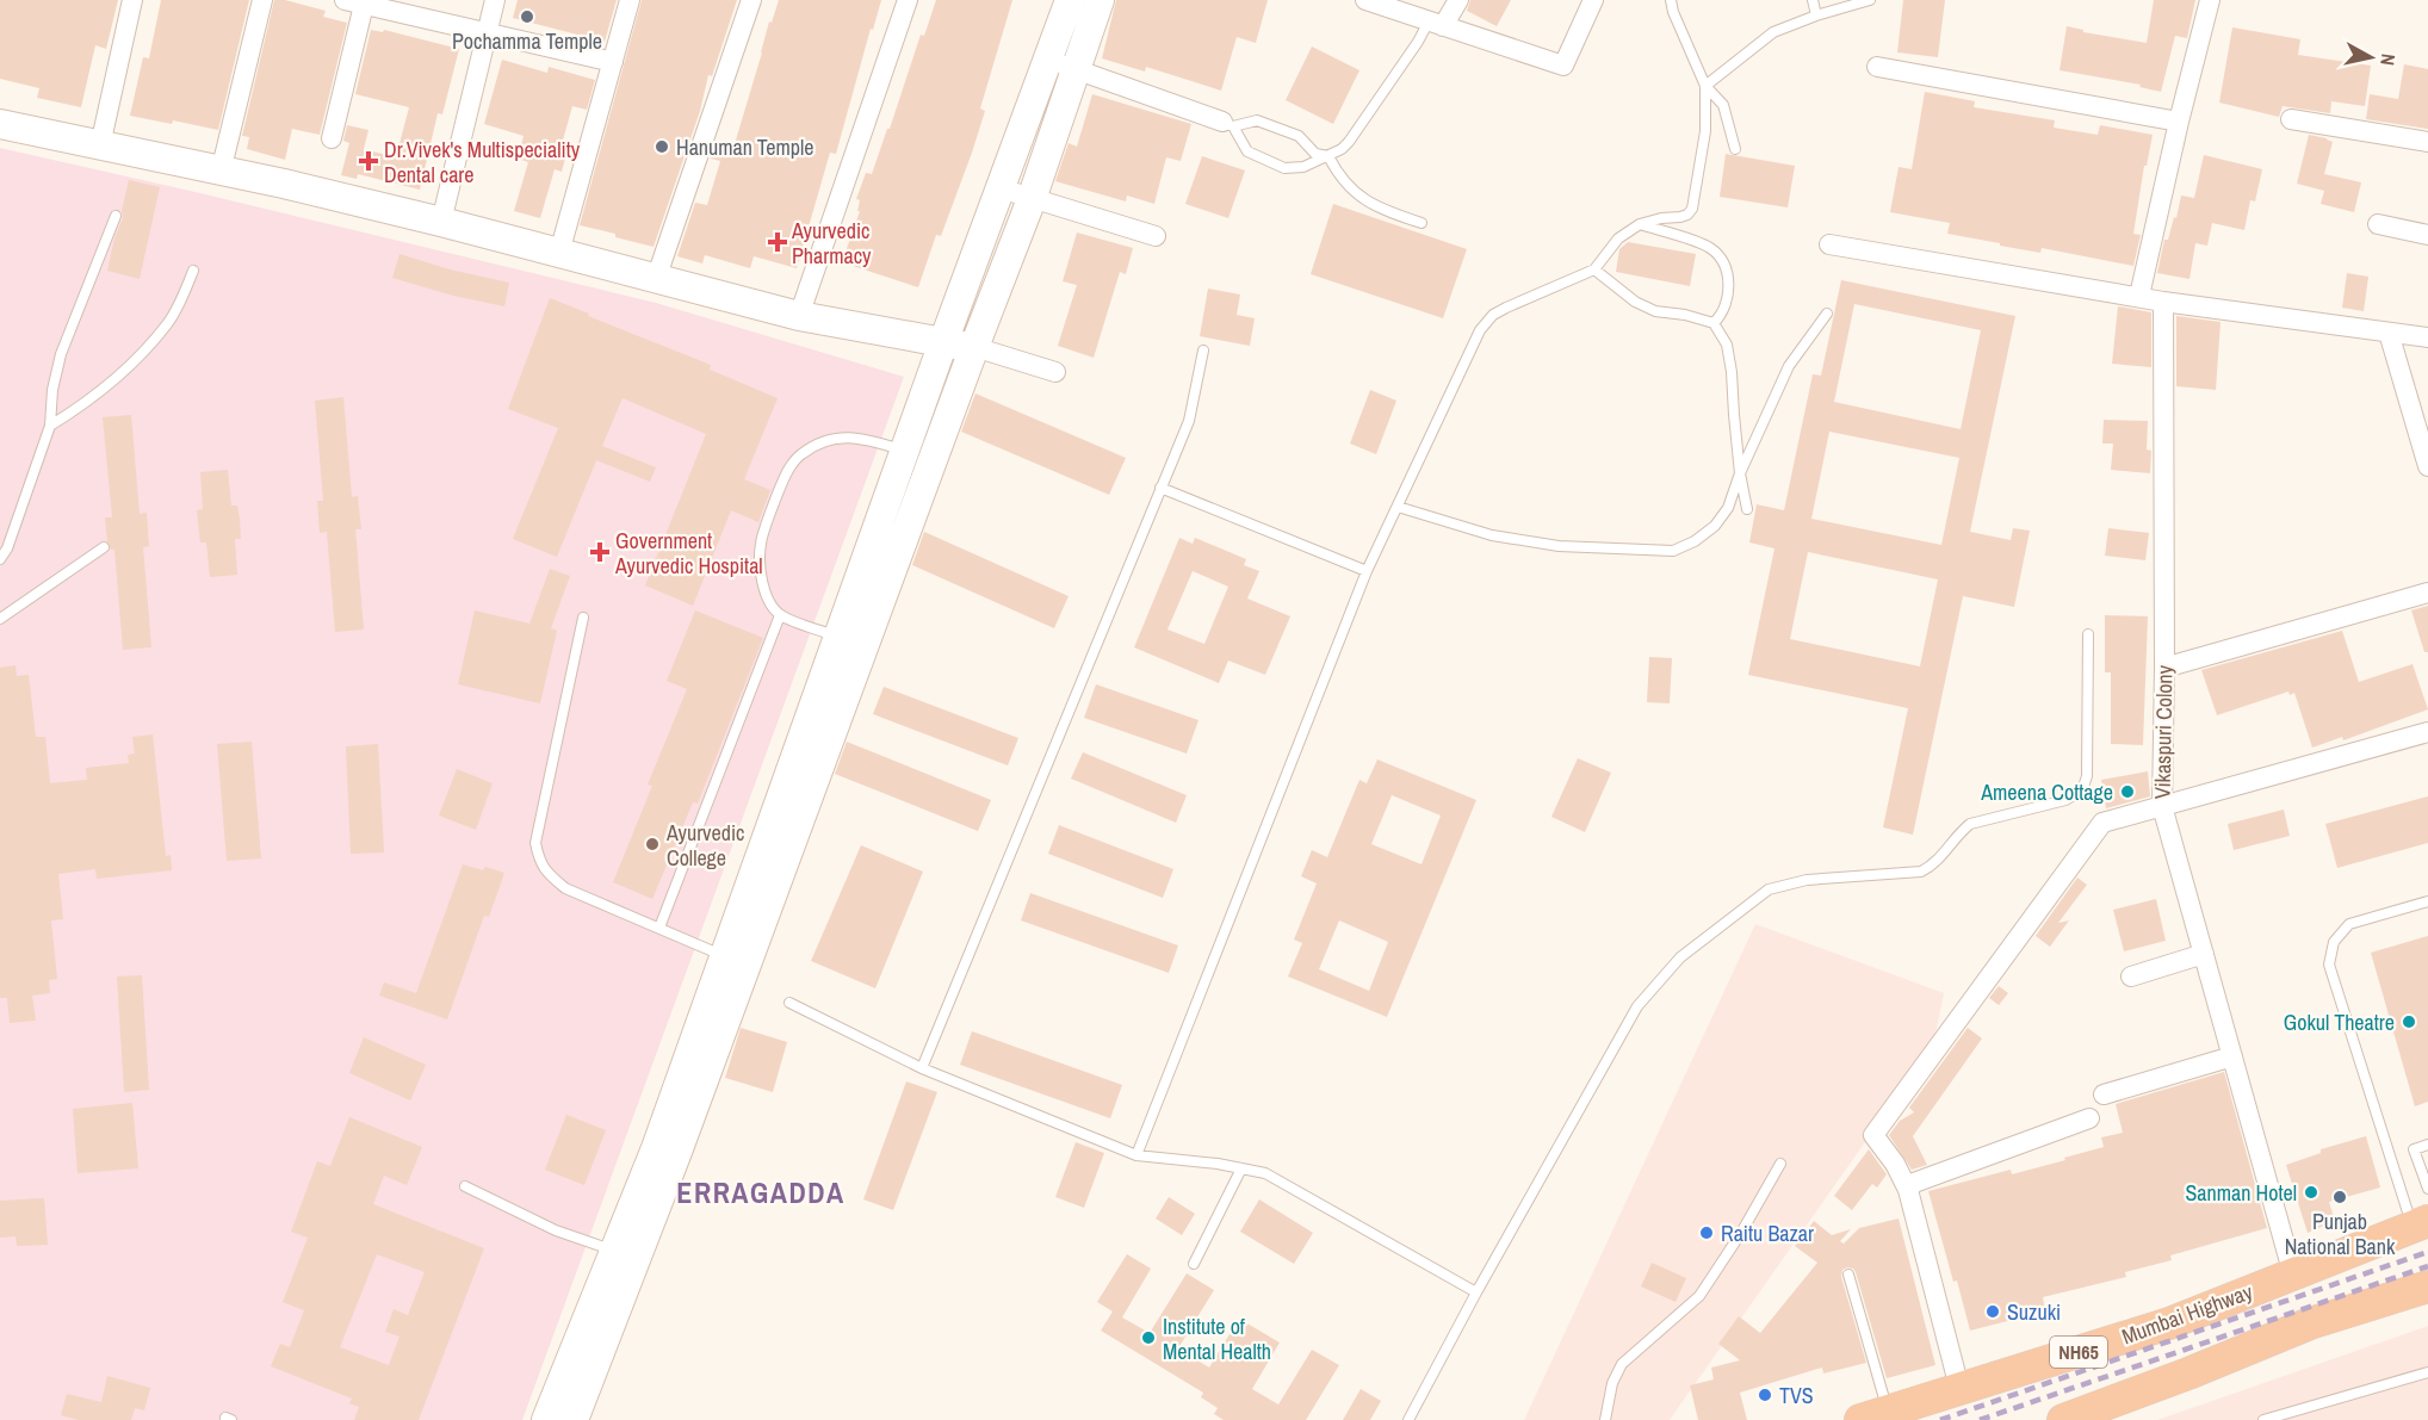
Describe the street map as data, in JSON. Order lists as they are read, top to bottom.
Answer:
{
  "streets": {
    "highway": ["Mumbai Highway", "NH65"],
    "street": ["Vikaspuri Colony"]
  },
  "crossings": [
    ["Vikaspuri Colony", "Mumbai Highway"]
  ],
  "districts": ["ERRAGADDA"],
  "places": {
    "other": [
      "Pochamma Temple",
      "Hanuman Temple",
      "Ameena Cottage",
      "Ayurvedic College",
      "Gokul Theatre",
      "Sanman Hotel",
      "Punjab National Bank",
      "Raitu Bazar",
      "Suzuki",
      "Institute of Mental Health",
      "TVS"
    ],
    "health": ["Dr.Vivek's Multispeciality Dental care", "Ayurvedic Pharmacy", "Government Ayurvedic Hospital"]
  },
  "north": "right"
}
